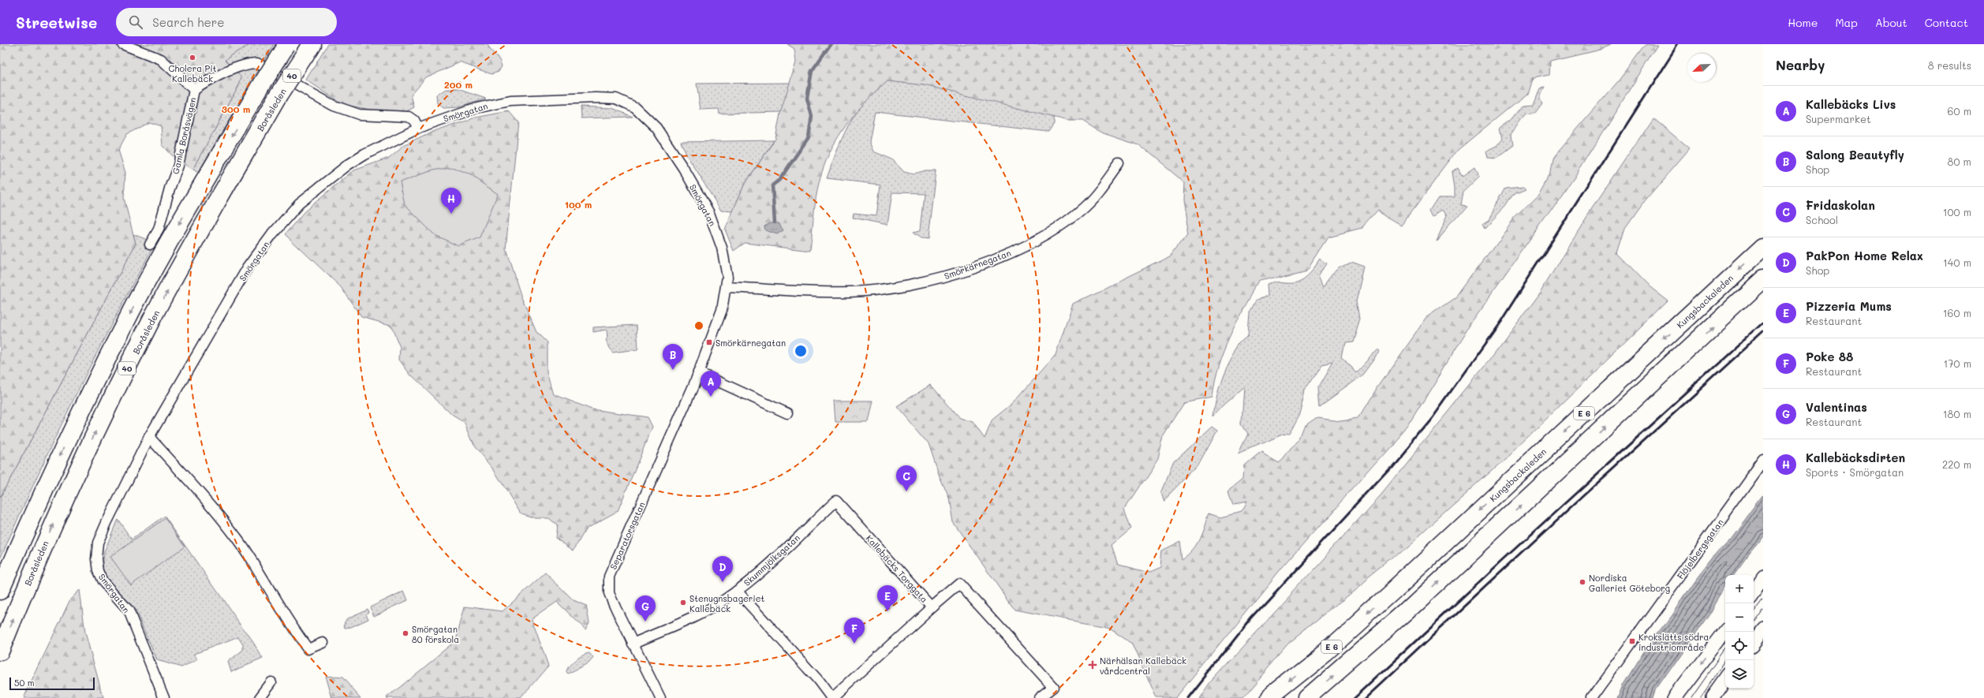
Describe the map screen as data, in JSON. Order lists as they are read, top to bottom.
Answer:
{
  "streets": {
    "highway": [
      "40",
      "Boråsleden",
      "Kungsbackaleden",
      "E 6"
    ],
    "street": [
      "Smörgatan",
      "Gamla Boråsvägen",
      "Smörkärnegatan",
      "Separatorsgatan",
      "Flöjelbergsgatan",
      "Skummjölksgatan",
      "Kallebäcks Torggata"
    ]
  },
  "crossings": [
    ["Smörgatan", "Smörkärnegatan"],
    ["Smörgatan", "Separatorsgatan"],
    ["Separatorsgatan", "Skummjölksgatan"],
    ["Skummjölksgatan", "Kallebäcks Torggata"]
  ],
  "places": {
    "other": [
      "Cholera Pit Kallebäck",
      "Nordiska Galleriet Göteborg",
      "Stenugnsbageriet Kallebäck",
      "Smörgatan 80 förskola"
    ],
    "transit": ["Smörkärnegatan", "Krokslätts södra industriområde"],
    "health": ["Närhälsan Kallebäck vårdcentral"]
  },
  "scale_bar": "50 m",
  "north": "bottom left",
  "page": {
    "header": "Streetwise",
    "search": "Search here",
    "nav": [
      "Home",
      "Map",
      "About",
      "Contact"
    ],
    "heading": ["Nearby", "8 results"],
    "list": [
      {
        "mark": "A",
        "name": "Kallebäcks Livs",
        "note": "Supermarket",
        "value": "60 m"
      },
      {
        "mark": "B",
        "name": "Salong Beautyfly",
        "note": "Shop",
        "value": "80 m"
      },
      {
        "mark": "C",
        "name": "Fridaskolan",
        "note": "School",
        "value": "100 m"
      },
      {
        "mark": "D",
        "name": "PakPon Home Relax",
        "note": "Shop",
        "value": "140 m"
      },
      {
        "mark": "E",
        "name": "Pizzeria Mums",
        "note": "Restaurant",
        "value": "160 m"
      },
      {
        "mark": "F",
        "name": "Poke 88",
        "note": "Restaurant",
        "value": "170 m"
      },
      {
        "mark": "G",
        "name": "Valentinas",
        "note": "Restaurant",
        "value": "180 m"
      },
      {
        "mark": "H",
        "name": "Kallebäcksdirten",
        "note": "Sports · Smörgatan",
        "value": "220 m"
      }
    ],
    "pins": [
      "H",
      "B",
      "A",
      "C",
      "D",
      "E",
      "G",
      "F"
    ],
    "map_buttons": ["+", "−"],
    "scale": "50 m"
  },
  "rings": ["200 m", "300 m", "100 m"]
}
